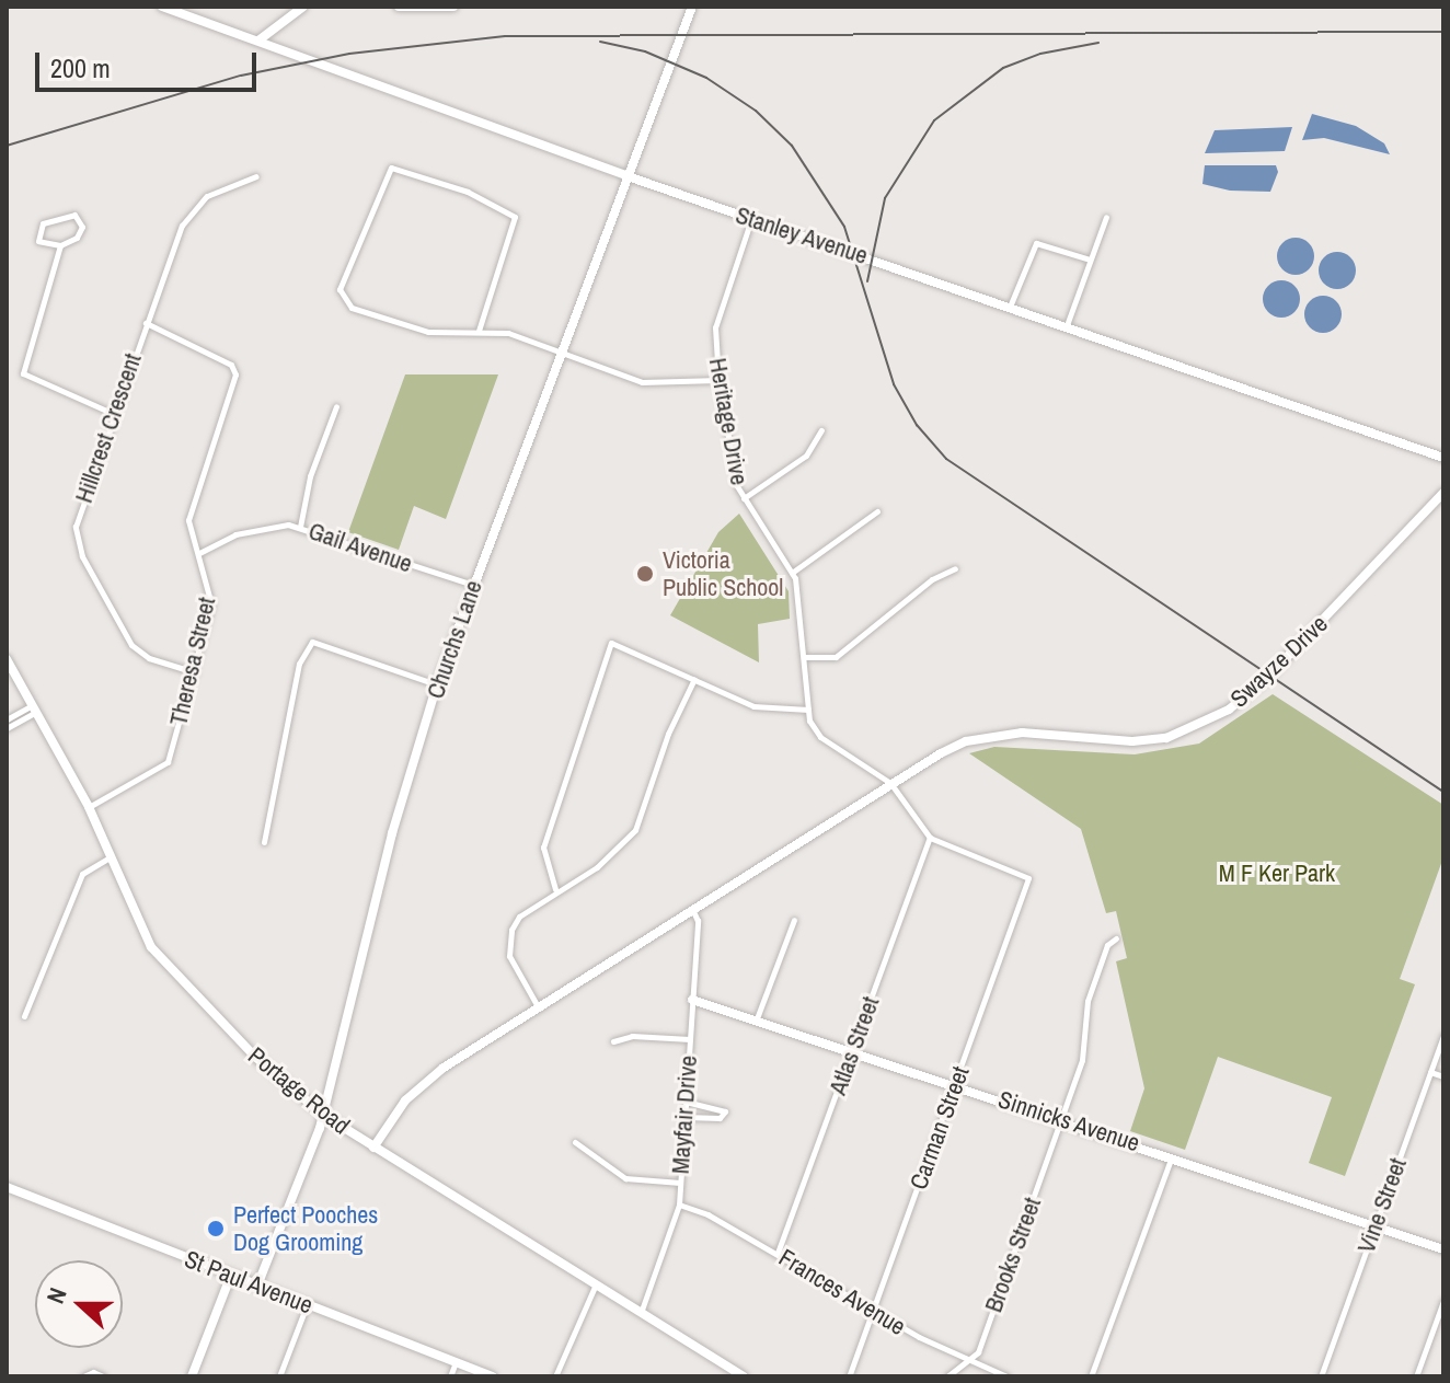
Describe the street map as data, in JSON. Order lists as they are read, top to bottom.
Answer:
{
  "streets": {
    "street": [
      "Stanley Avenue",
      "Heritage Drive",
      "Hillcrest Crescent",
      "Gail Avenue",
      "Churchs Lane",
      "Theresa Street",
      "Swayze Drive",
      "Atlas Street",
      "Portage Road",
      "Mayfair Drive",
      "Sinnicks Avenue",
      "Carman Street",
      "Vine Street",
      "Brooks Street",
      "St Paul Avenue",
      "Frances Avenue"
    ]
  },
  "crossings": [
    ["Stanley Avenue", "Heritage Drive"],
    ["Stanley Avenue", "Churchs Lane"],
    ["Heritage Drive", "Swayze Drive"],
    ["Hillcrest Crescent", "Theresa Street"],
    ["Gail Avenue", "Churchs Lane"],
    ["Gail Avenue", "Theresa Street"],
    ["Churchs Lane", "Portage Road"],
    ["Churchs Lane", "St Paul Avenue"],
    ["Theresa Street", "Portage Road"],
    ["Atlas Street", "Sinnicks Avenue"],
    ["Atlas Street", "Carman Street"],
    ["Atlas Street", "Frances Avenue"],
    ["Portage Road", "Mayfair Drive"],
    ["Mayfair Drive", "Sinnicks Avenue"],
    ["Mayfair Drive", "Frances Avenue"],
    ["Sinnicks Avenue", "Carman Street"],
    ["Sinnicks Avenue", "Vine Street"],
    ["Sinnicks Avenue", "Brooks Street"],
    ["Carman Street", "Frances Avenue"],
    ["Brooks Street", "Frances Avenue"]
  ],
  "parks": ["M F Ker Park"],
  "places": ["Victoria Public School", "Perfect Pooches Dog Grooming"],
  "scale_bar": "200 m",
  "north": "left"
}
